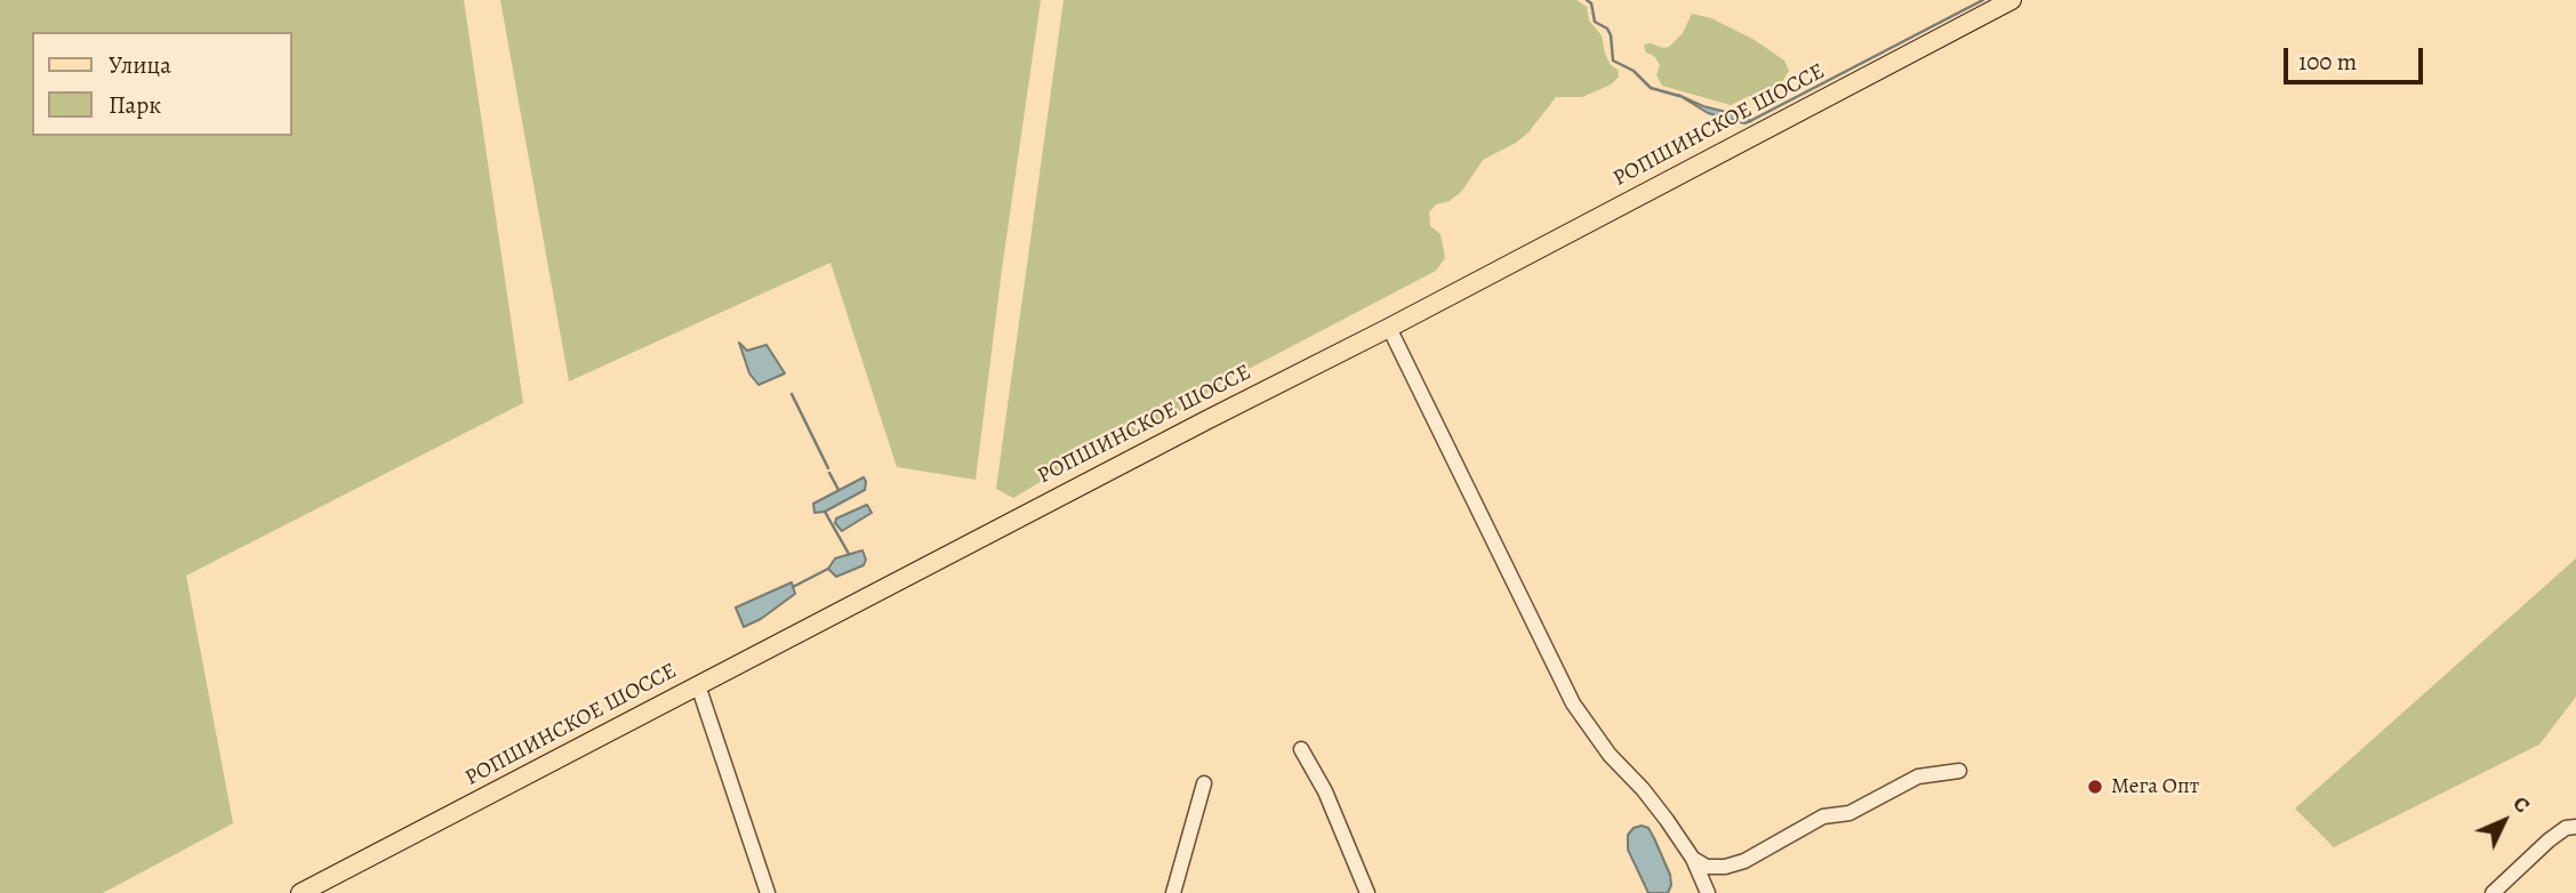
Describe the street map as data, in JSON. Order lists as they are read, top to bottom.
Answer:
{
  "streets": {
    "main road": ["РОПШИНСКОЕ ШОССЕ"]
  },
  "places": ["Мега Опт"],
  "legend": ["Улица", "Парк"],
  "scale_bar": "100 m",
  "north": "top right"
}
